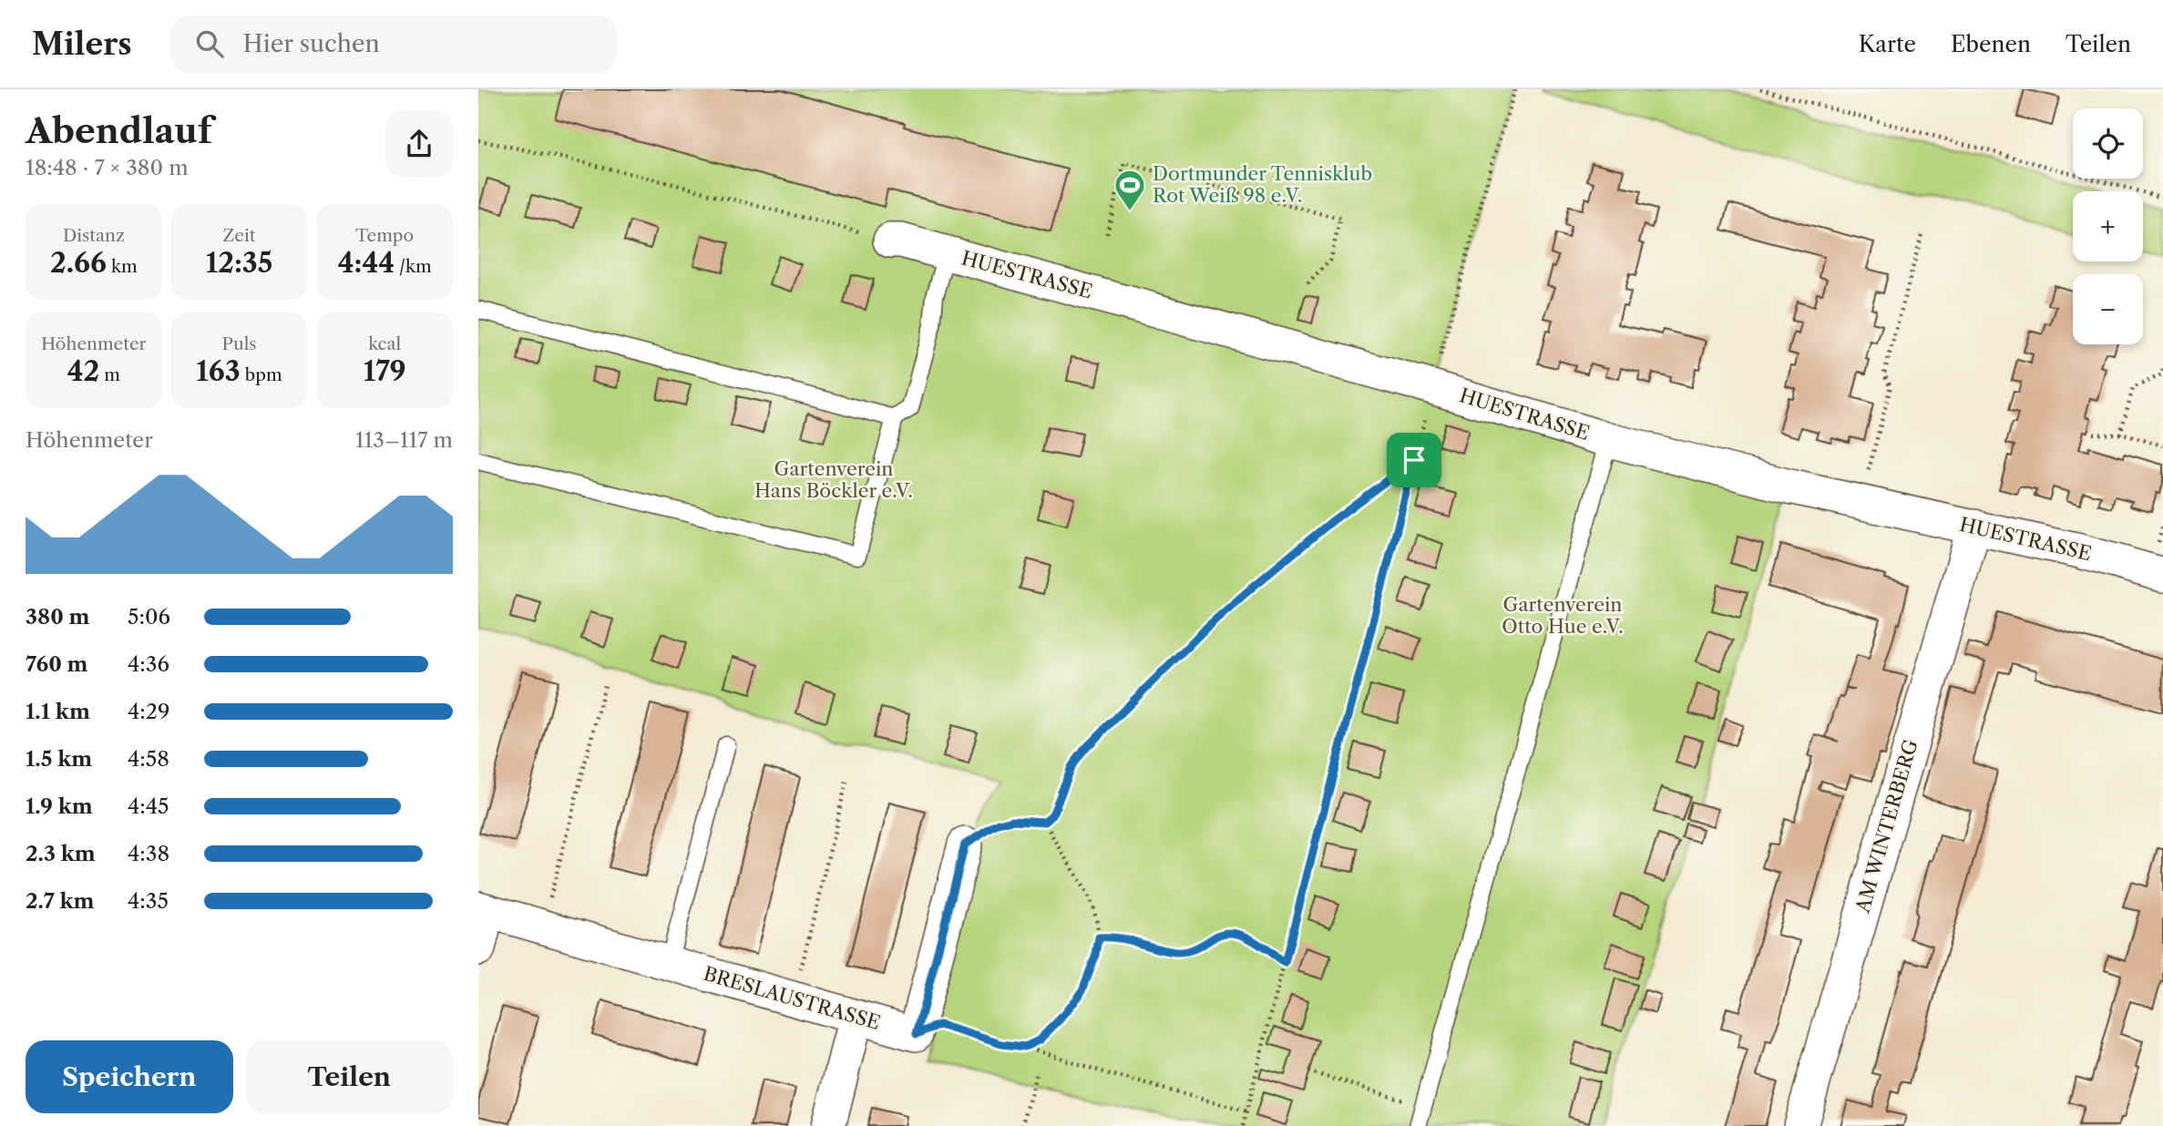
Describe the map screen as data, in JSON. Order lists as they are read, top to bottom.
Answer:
{
  "streets": {
    "street": ["HUESTRASSE", "AM WINTERBERG", "BRESLAUSTRASSE"]
  },
  "crossings": [
    ["HUESTRASSE", "AM WINTERBERG"]
  ],
  "parks": ["Gartenverein Hans Böckler e.V.", "Gartenverein Otto Hue e.V."],
  "places": {
    "sports": ["Dortmunder Tennisklub Rot Weiß 98 e.V."]
  },
  "page": {
    "header": "Milers",
    "search": "Hier suchen",
    "nav": ["Karte", "Ebenen", "Teilen"],
    "heading": ["Abendlauf", "18:48 · 7 × 380 m"],
    "map_buttons": ["+", "−"],
    "stats": [
      ["Distanz", "2.66 km"],
      ["Zeit", "12:35"],
      ["Tempo", "4:44 /km"],
      ["Höhenmeter", "42 m"],
      ["Puls", "163 bpm"],
      ["kcal", "179"]
    ],
    "chart": ["Höhenmeter", "113–117 m"],
    "list": [
      {
        "name": "380 m",
        "note": "5:06"
      },
      {
        "name": "760 m",
        "note": "4:36"
      },
      {
        "name": "1.1 km",
        "note": "4:29"
      },
      {
        "name": "1.5 km",
        "note": "4:58"
      },
      {
        "name": "1.9 km",
        "note": "4:45"
      },
      {
        "name": "2.3 km",
        "note": "4:38"
      },
      {
        "name": "2.7 km",
        "note": "4:35"
      }
    ],
    "buttons": ["Speichern", "Teilen"]
  }
}
